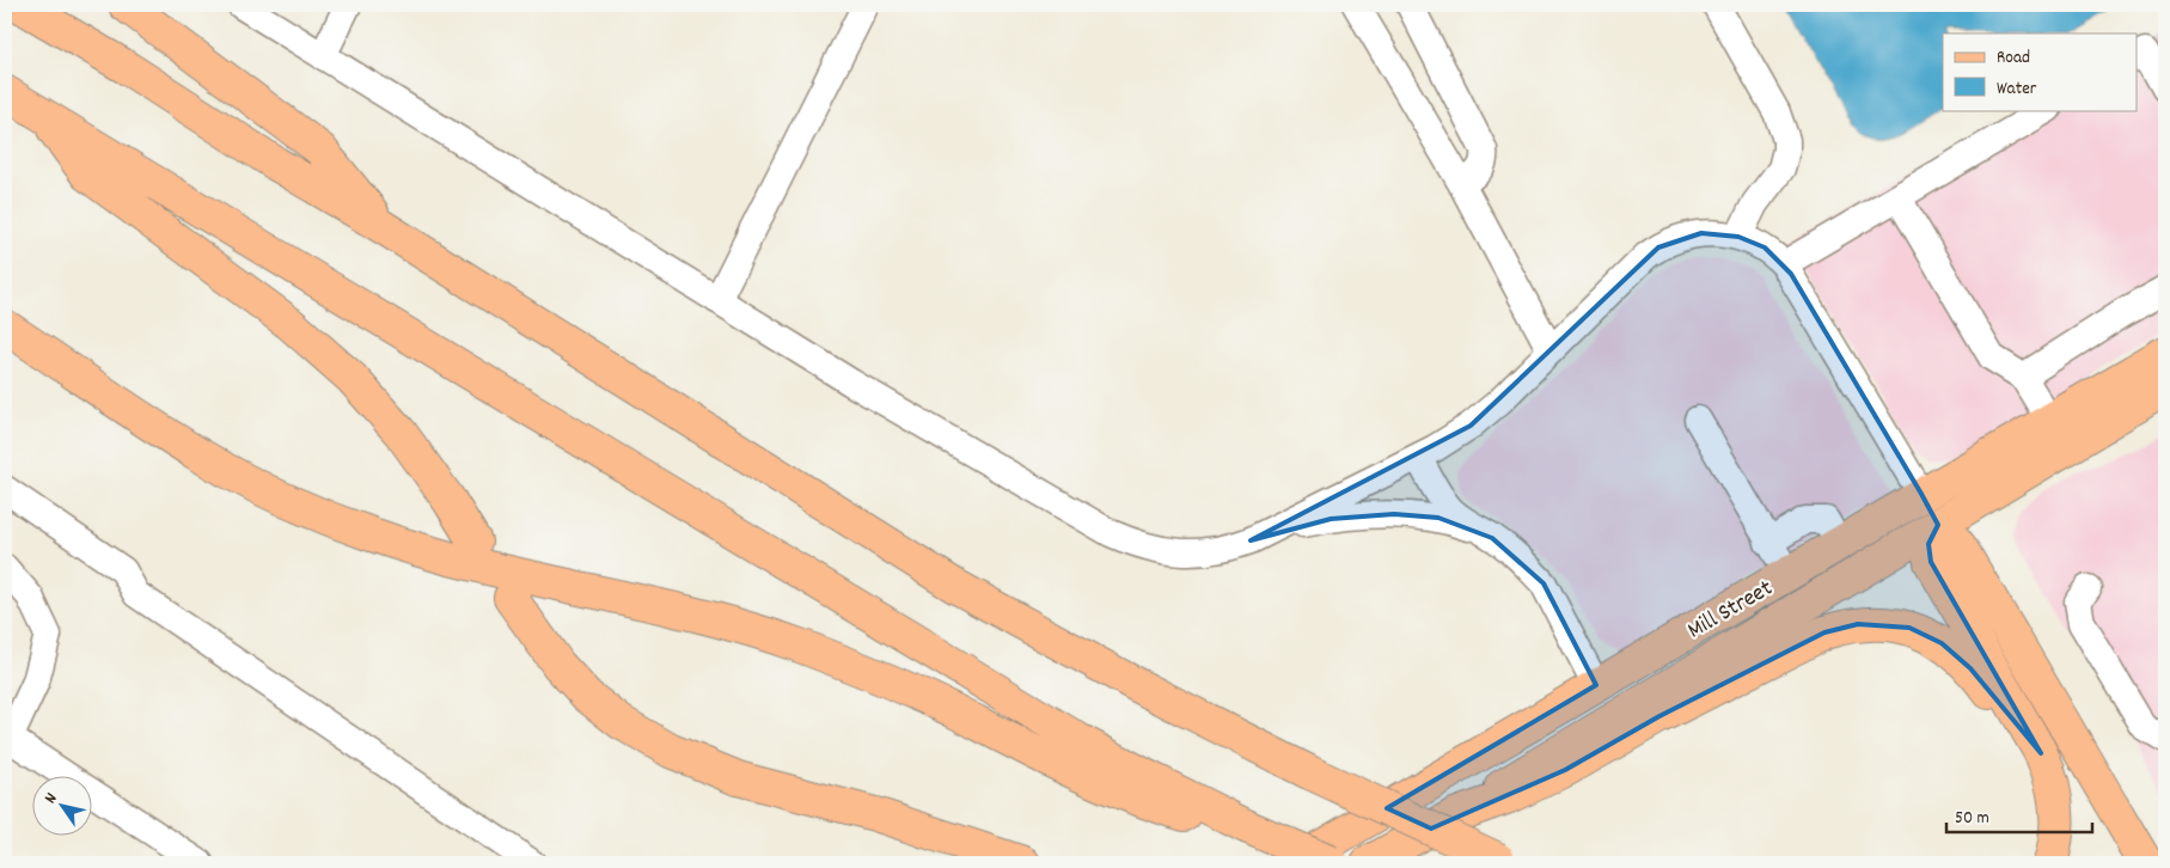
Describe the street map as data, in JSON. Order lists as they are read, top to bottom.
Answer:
{
  "streets": {
    "main road": ["Mill Street"]
  },
  "legend": ["Road", "Water"],
  "scale_bar": "50 m",
  "north": "top left"
}
